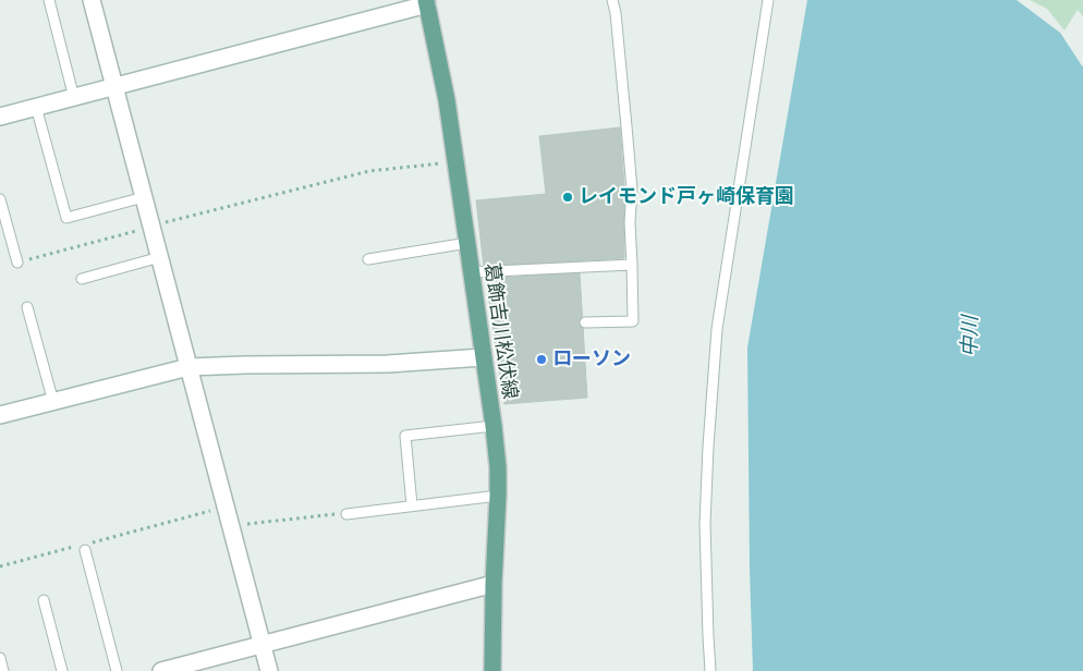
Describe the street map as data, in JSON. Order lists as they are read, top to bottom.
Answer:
{
  "streets": {
    "main road": ["葛飾吉川松伏線"]
  },
  "water": ["中川"],
  "places": ["レイモンド戸ヶ崎保育園", "ローソン"]
}
